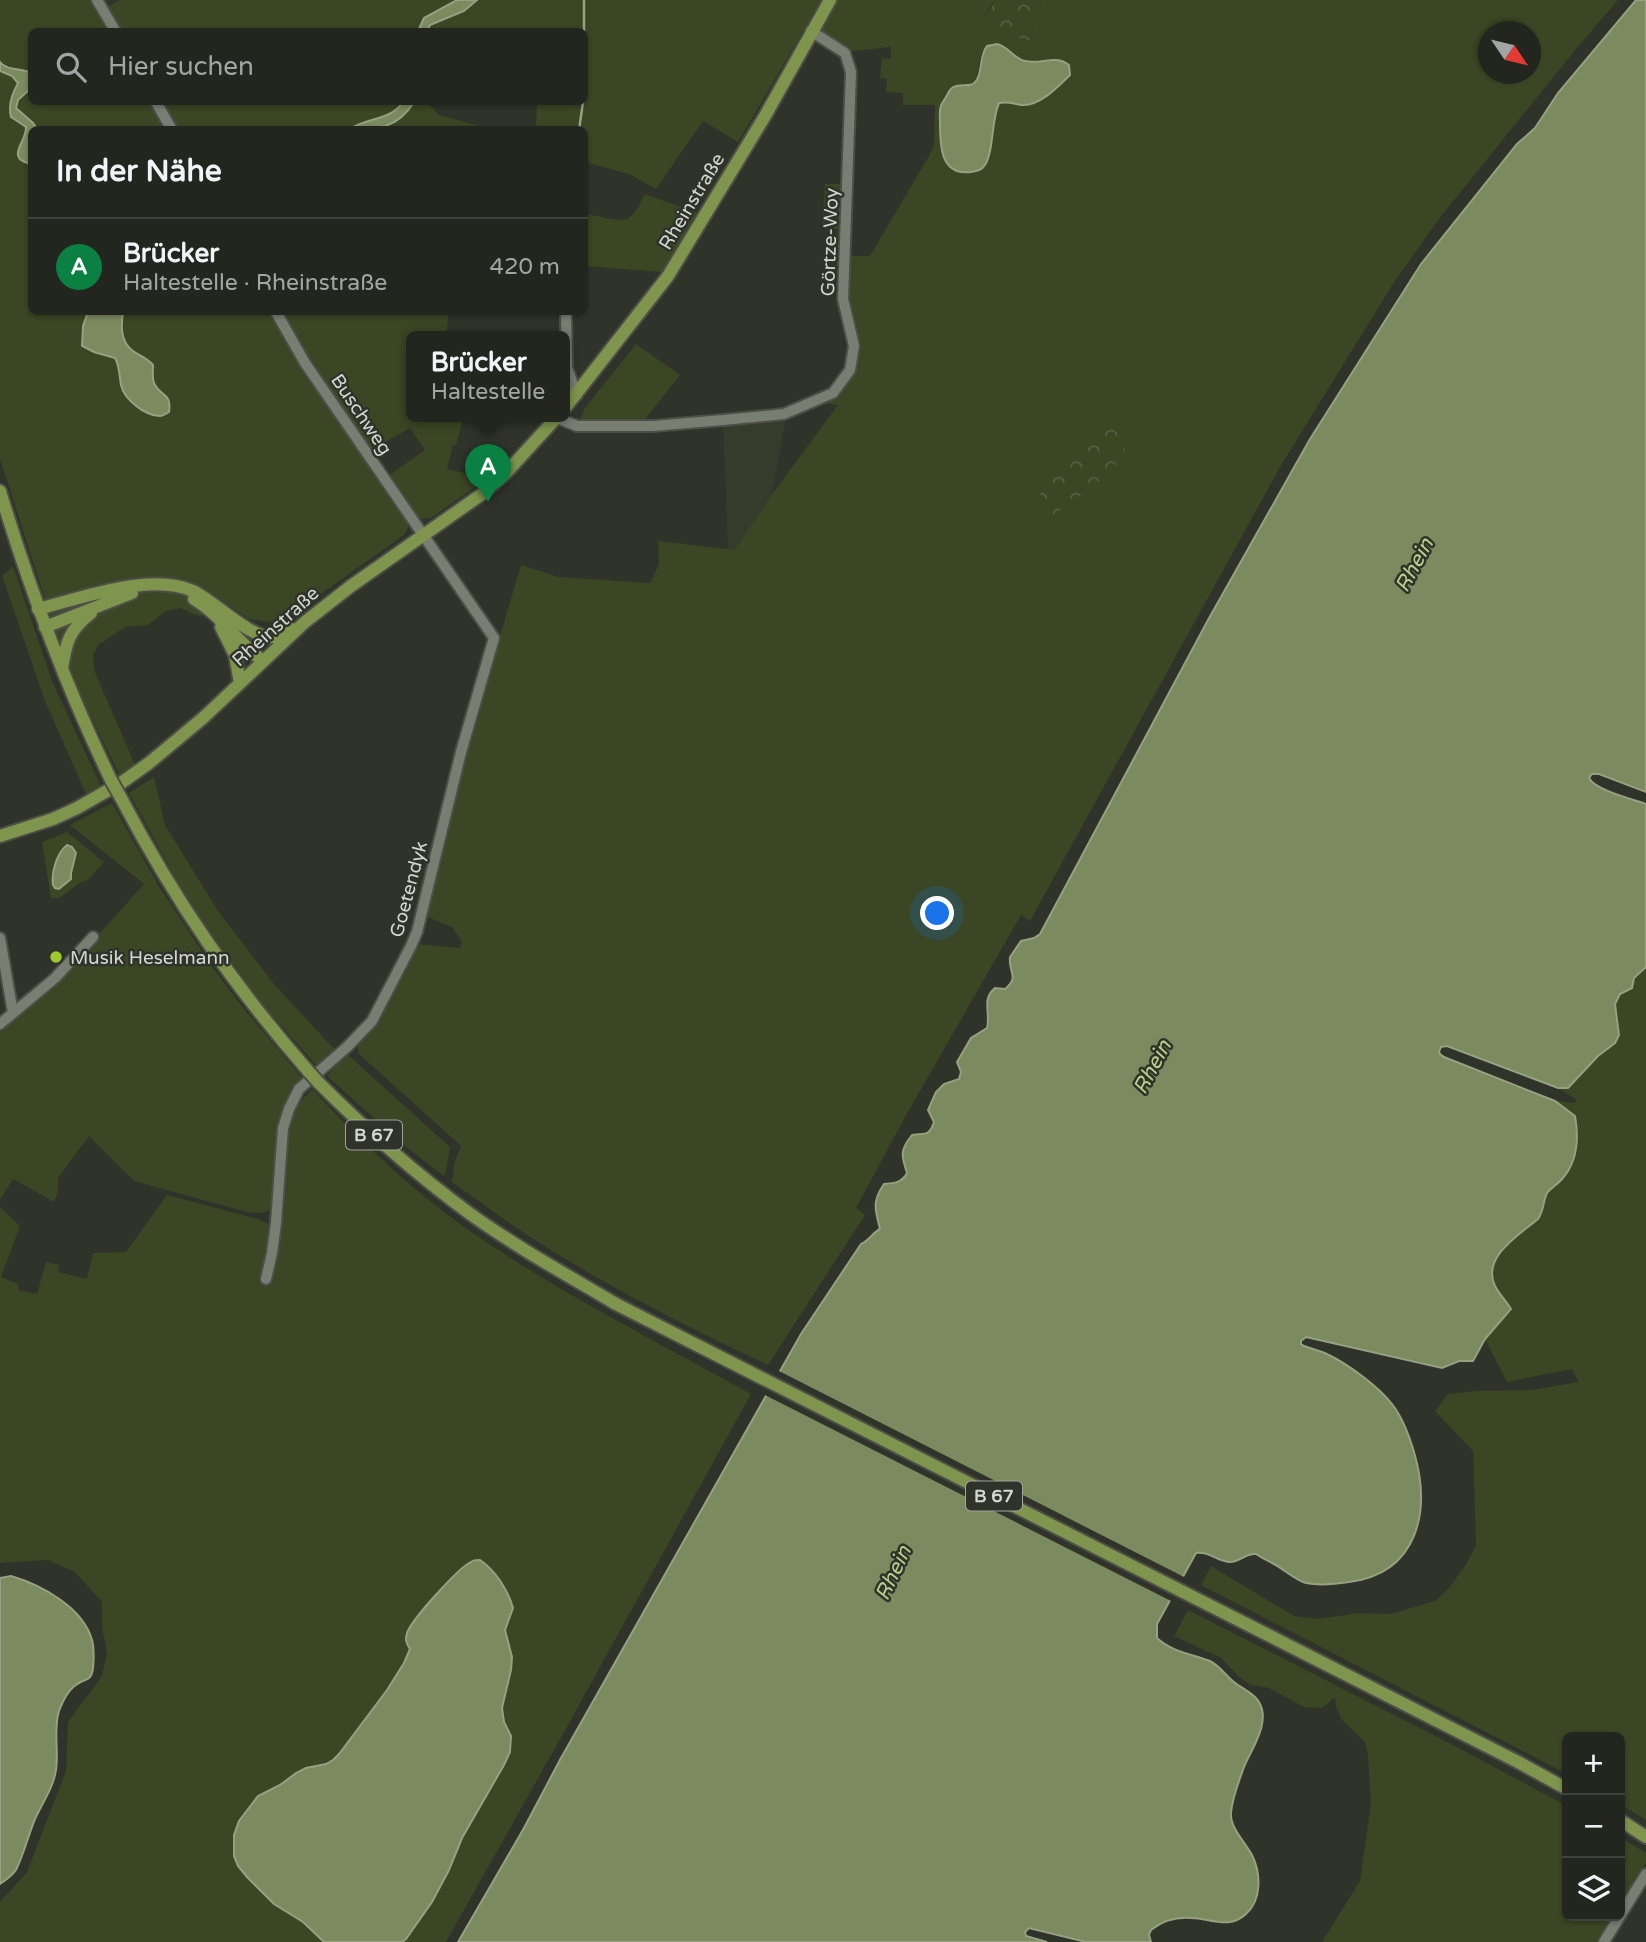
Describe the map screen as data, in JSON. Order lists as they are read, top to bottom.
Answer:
{
  "streets": {
    "main road": ["Rheinstraße", "B 67"],
    "street": ["Görtze-Woy", "Buschweg", "Goetendyk"]
  },
  "crossings": [
    ["Rheinstraße", "Görtze-Woy"],
    ["Rheinstraße", "Buschweg"],
    ["Rheinstraße", "Goetendyk"],
    ["Buschweg", "Goetendyk"]
  ],
  "water": ["Rhein"],
  "places": ["Musik Heselmann"],
  "north": "bottom right",
  "page": {
    "search": "Hier suchen",
    "heading": "In der Nähe",
    "list": [
      {
        "mark": "A",
        "name": "Brücker",
        "note": "Haltestelle · Rheinstraße",
        "value": "420 m"
      }
    ],
    "popup": ["Brücker", "Haltestelle"],
    "pins": "A",
    "map_buttons": ["+", "−"]
  }
}
